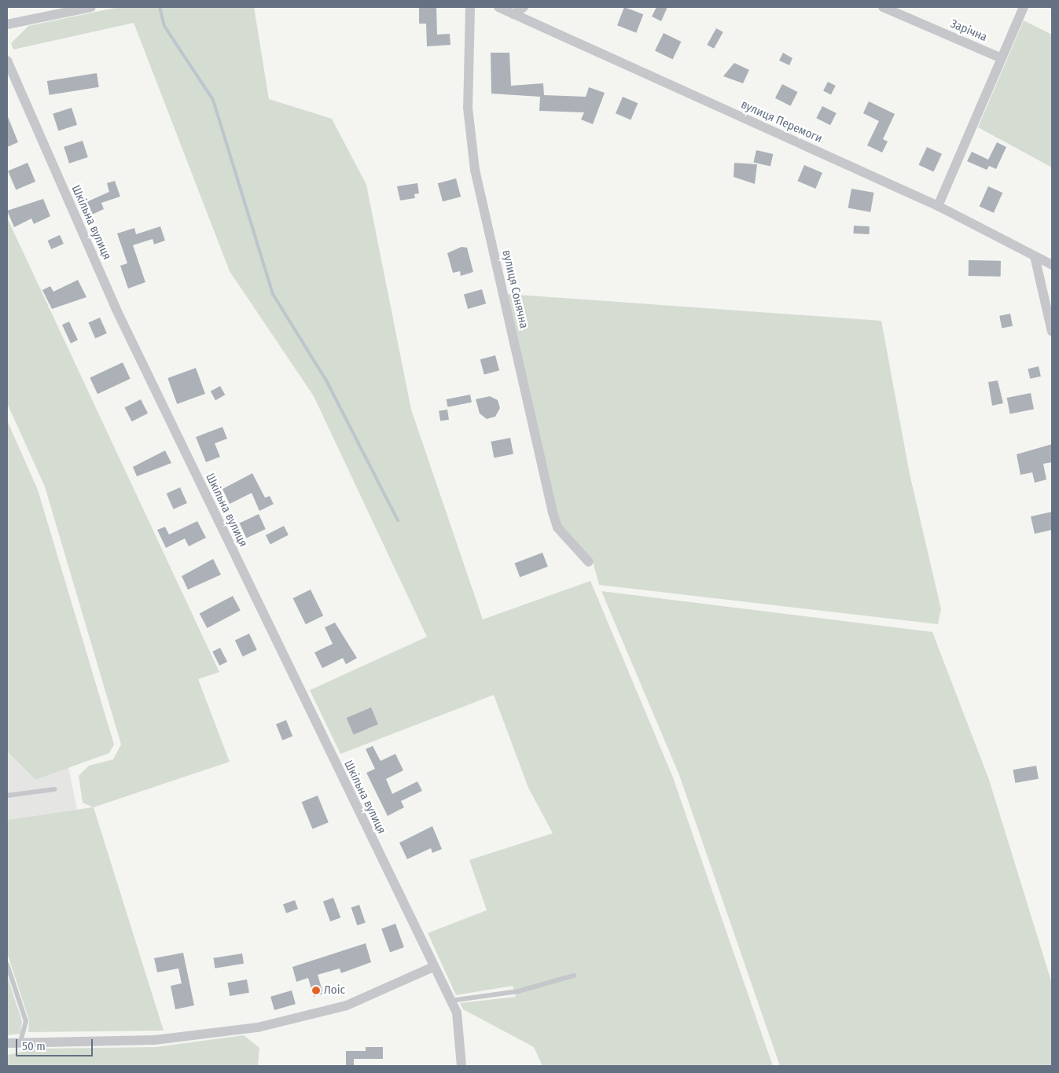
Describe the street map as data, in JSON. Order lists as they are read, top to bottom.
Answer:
{
  "streets": {
    "street": [
      "Зарічна",
      "вулиця Перемоги",
      "Шкільна вулиця",
      "вулиця Сонячна"
    ]
  },
  "places": ["Лоіс"],
  "scale_bar": "50 m"
}
